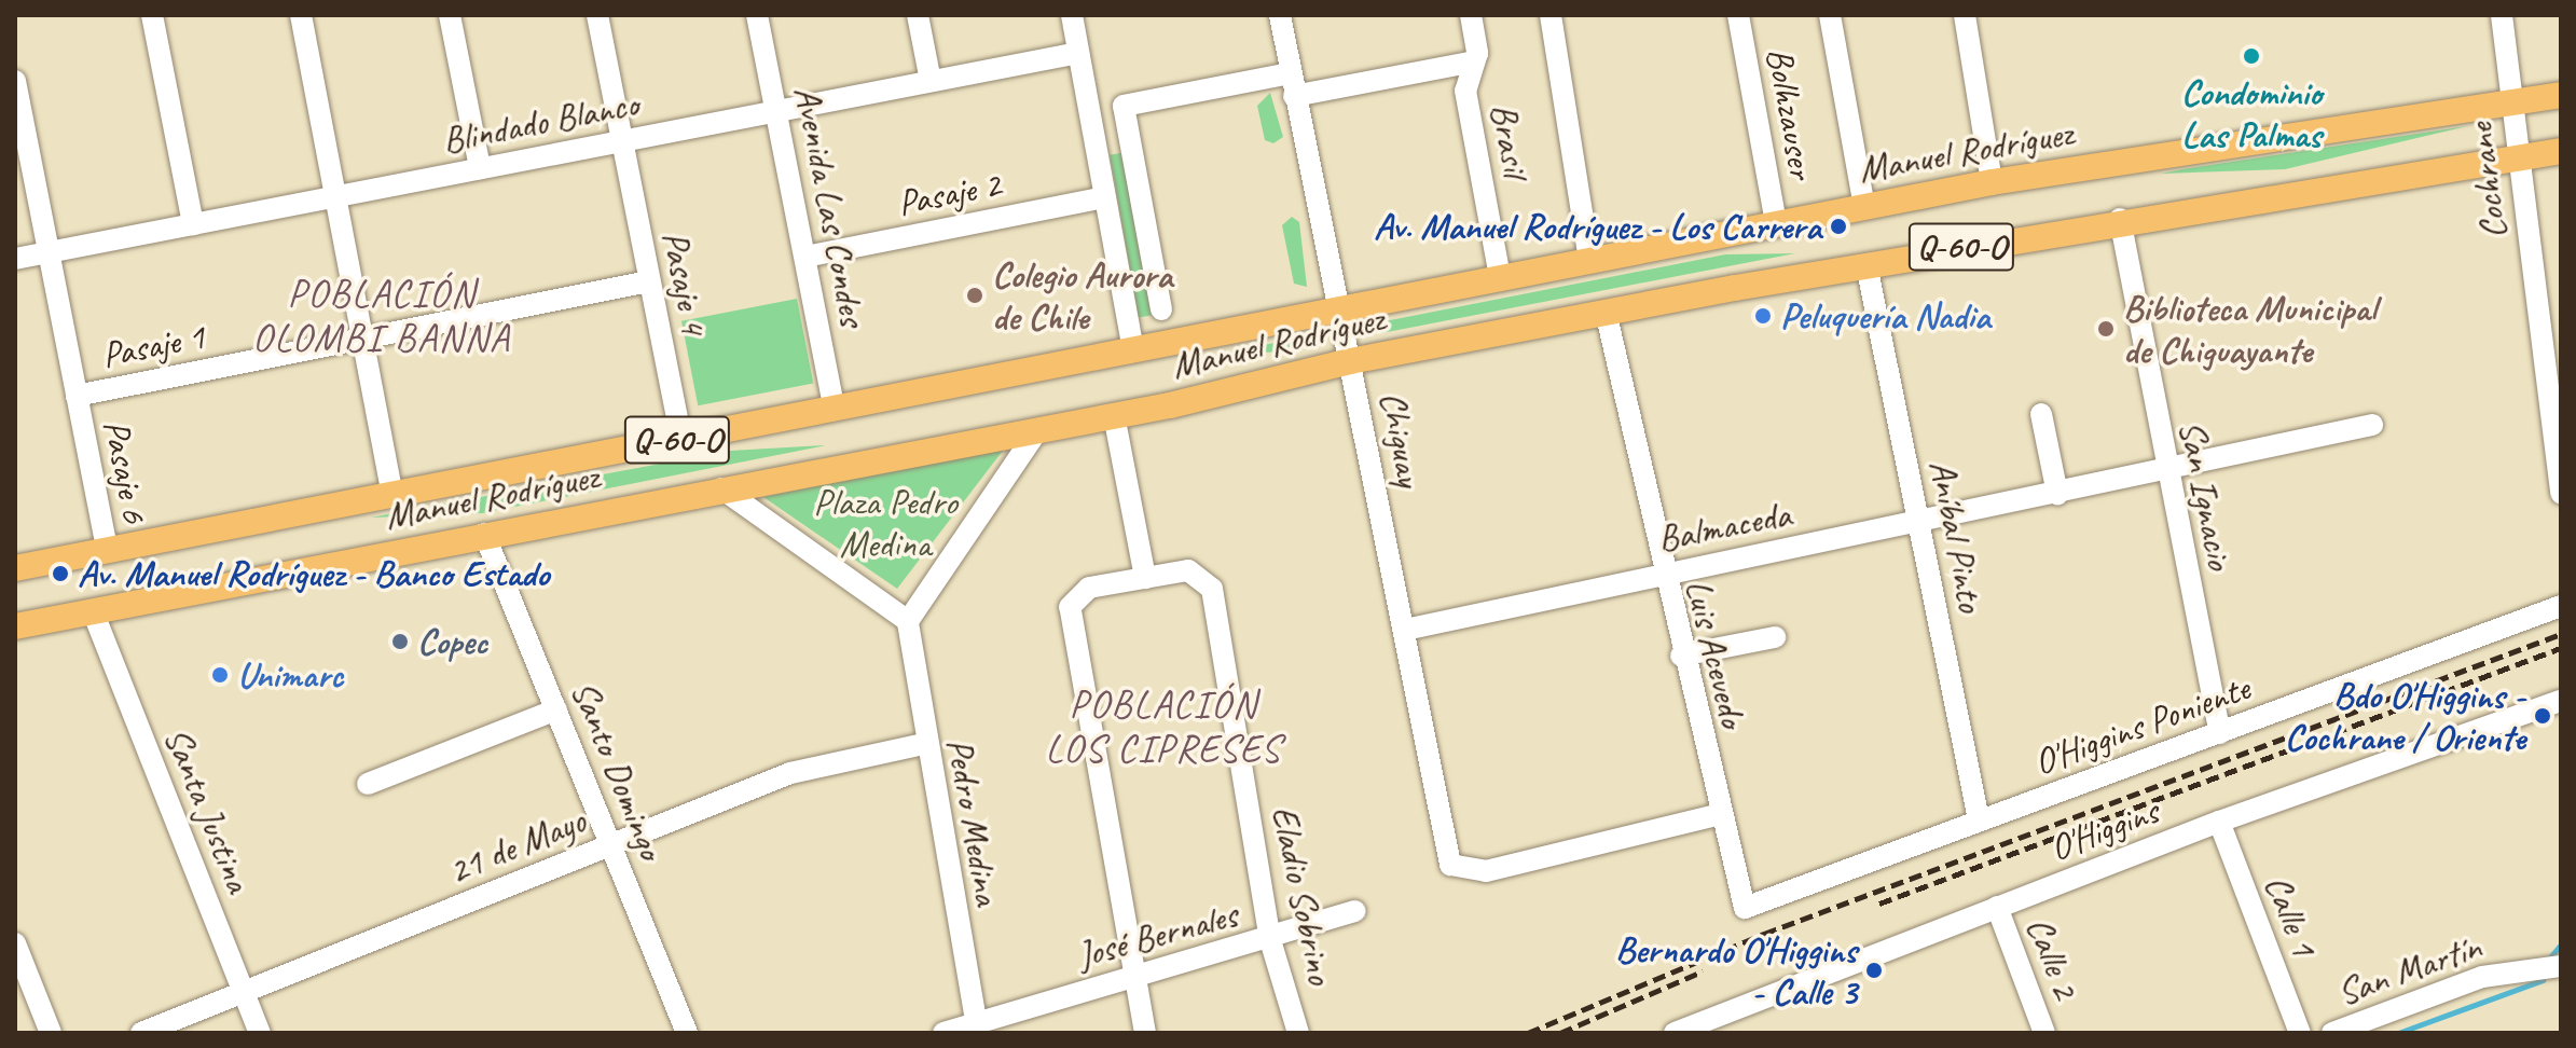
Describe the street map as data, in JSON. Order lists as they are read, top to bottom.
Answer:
{
  "streets": {
    "main road": ["Manuel Rodríguez", "Q-60-O"],
    "street": [
      "Bolhzauser",
      "Blindado Blanco",
      "Brasil",
      "Cochrane",
      "Pasaje 2",
      "Avenida Las Condes",
      "Pasaje 4",
      "Pasaje 1",
      "Chiguay",
      "Pasaje 6",
      "San Ignacio",
      "Balmaceda",
      "Aníbal Pinto",
      "Luis Acevedo",
      "O'Higgins Poniente",
      "Santo Domingo",
      "Santa Justina",
      "Pedro Medina",
      "O'Higgins",
      "21 de Mayo",
      "Eladio Sobrino",
      "Calle 1",
      "José Bernales",
      "Calle 2",
      "San Martín"
    ]
  },
  "crossings": [
    ["Bolhzauser", "Manuel Rodríguez"],
    ["Blindado Blanco", "Avenida Las Condes"],
    ["Blindado Blanco", "Pasaje 4"],
    ["Blindado Blanco", "Pasaje 6"],
    ["Brasil", "Manuel Rodríguez"],
    ["Manuel Rodríguez", "Cochrane"],
    ["Manuel Rodríguez", "Avenida Las Condes"],
    ["Manuel Rodríguez", "Pasaje 4"],
    ["Manuel Rodríguez", "Chiguay"],
    ["Manuel Rodríguez", "Pasaje 6"],
    ["Manuel Rodríguez", "San Ignacio"],
    ["Manuel Rodríguez", "Aníbal Pinto"],
    ["Manuel Rodríguez", "Luis Acevedo"],
    ["Manuel Rodríguez", "Santo Domingo"],
    ["Manuel Rodríguez", "Santa Justina"],
    ["Pasaje 2", "Avenida Las Condes"],
    ["Pasaje 4", "Pasaje 1"],
    ["Pasaje 1", "Pasaje 6"],
    ["Chiguay", "Balmaceda"],
    ["Chiguay", "Luis Acevedo"],
    ["San Ignacio", "Balmaceda"],
    ["San Ignacio", "O'Higgins Poniente"],
    ["Balmaceda", "Aníbal Pinto"],
    ["Balmaceda", "Luis Acevedo"],
    ["Aníbal Pinto", "O'Higgins Poniente"],
    ["Luis Acevedo", "O'Higgins Poniente"],
    ["Santo Domingo", "21 de Mayo"],
    ["Santa Justina", "21 de Mayo"],
    ["Pedro Medina", "21 de Mayo"],
    ["Pedro Medina", "José Bernales"],
    ["O'Higgins", "Calle 1"],
    ["O'Higgins", "Calle 2"],
    ["Eladio Sobrino", "José Bernales"]
  ],
  "districts": ["POBLACIÓN OLOMBI BANNA", "POBLACIÓN LOS CIPRESES"],
  "parks": ["Plaza Pedro Medina"],
  "places": [
    "Condominio Las Palmas",
    "Av. Manuel Rodríguez - Los Carrera",
    "Colegio Aurora de Chile",
    "Peluquería Nadia",
    "Biblioteca Municipal de Chiguayante",
    "Av. Manuel Rodríguez - Banco Estado",
    "Copec",
    "Unimarc",
    "Bdo O'Higgins - Cochrane / Oriente",
    "Bernardo O'Higgins - Calle 3"
  ]
}
